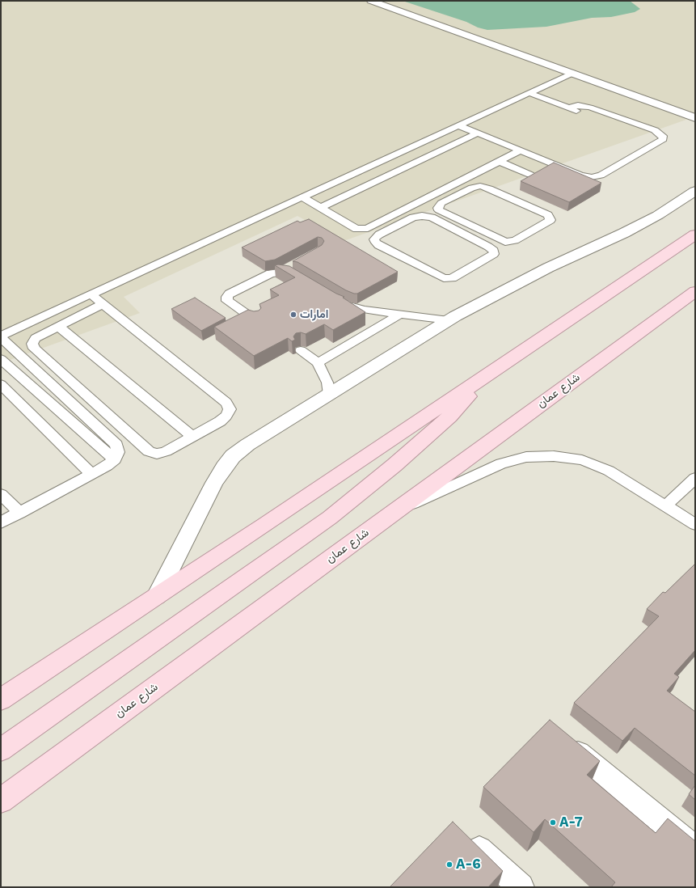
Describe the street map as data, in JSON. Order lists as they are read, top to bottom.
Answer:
{
  "streets": {
    "main road": ["شارع عمان"]
  },
  "places": ["امارات", "A-7", "A-6"]
}
